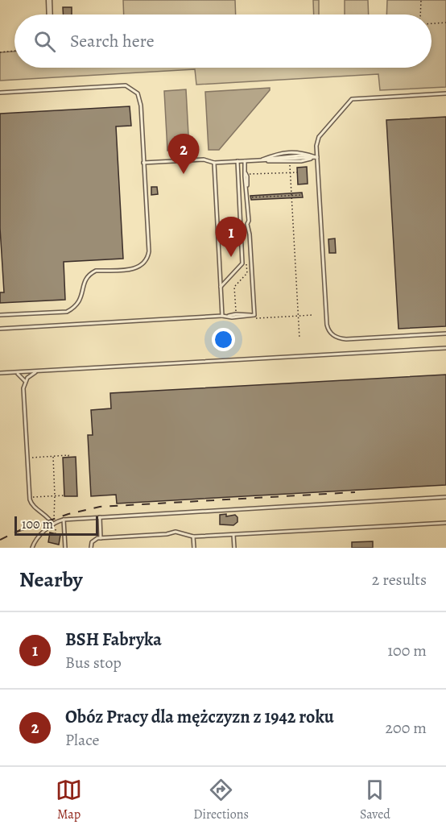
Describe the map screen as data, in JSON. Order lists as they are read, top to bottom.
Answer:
{
  "scale_bar": "100 m",
  "page": {
    "search": "Search here",
    "pins": ["2", "1"],
    "scale": "100 m",
    "heading": ["Nearby", "2 results"],
    "list": [
      {
        "mark": "1",
        "name": "BSH Fabryka",
        "note": "Bus stop",
        "value": "100 m"
      },
      {
        "mark": "2",
        "name": "Obóz Pracy dla mężczyzn z 1942 roku",
        "note": "Place",
        "value": "200 m"
      }
    ],
    "nav": ["Map", "Directions", "Saved"]
  }
}
